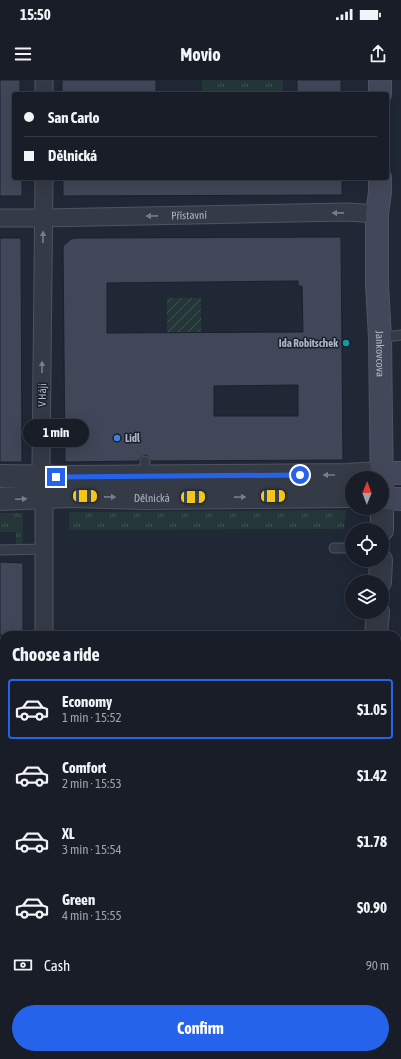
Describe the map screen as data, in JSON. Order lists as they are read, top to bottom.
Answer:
{
  "streets": {
    "main road": ["Jankovcova"],
    "street": ["Přístavní", "V Háji", "Dělnická"]
  },
  "crossings": [
    ["Přístavní", "Jankovcova"],
    ["Přístavní", "V Háji"],
    ["Jankovcova", "Dělnická"],
    ["V Háji", "Dělnická"]
  ],
  "one_way": ["Přístavní", "V Háji"],
  "places": ["Ida Robitschek", "Lidl"],
  "north": "top",
  "page": {
    "status": "15:50",
    "header": "Movio",
    "banner": ["San Carlo", "Dělnická"],
    "bubble": "1 min",
    "heading": "Choose a ride",
    "list": [
      {
        "name": "Economy",
        "note": "1 min · 15:52",
        "value": "$1.05"
      },
      {
        "name": "Comfort",
        "note": "2 min · 15:53",
        "value": "$1.42"
      },
      {
        "name": "XL",
        "note": "3 min · 15:54",
        "value": "$1.78"
      },
      {
        "name": "Green",
        "note": "4 min · 15:55",
        "value": "$0.90"
      }
    ],
    "pay": ["Cash", "90 m"],
    "buttons": "Confirm"
  }
}
